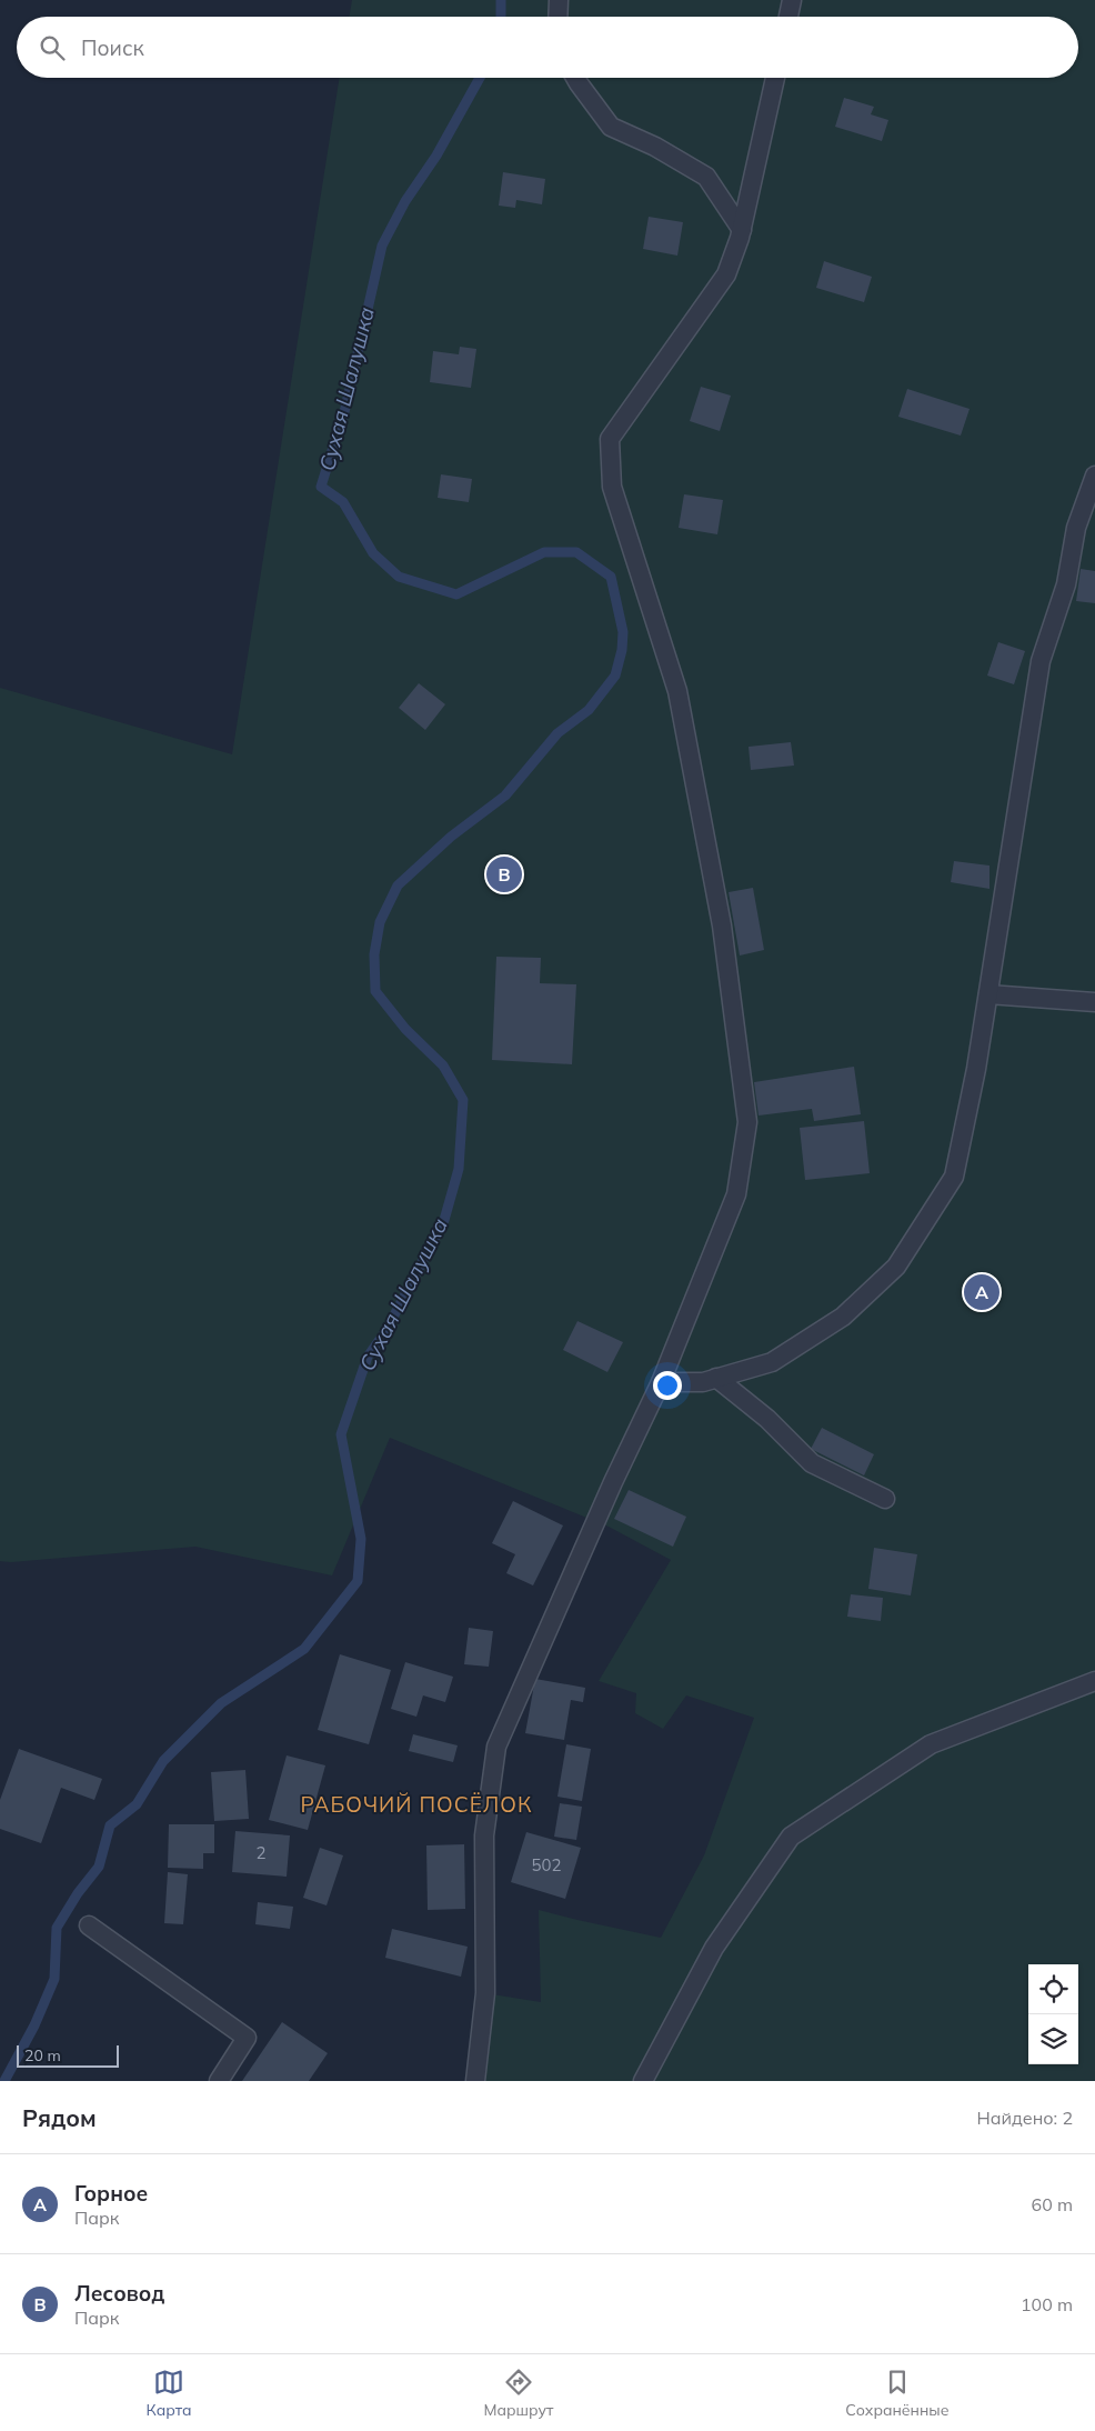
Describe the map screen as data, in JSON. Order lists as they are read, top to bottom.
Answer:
{
  "districts": ["РАБОЧИЙ ПОСЁЛОК"],
  "water": ["Сухая Шалушка"],
  "house_numbers": ["2", "502"],
  "scale_bar": "20 m",
  "page": {
    "search": "Поиск",
    "pins": ["B", "A"],
    "scale": "20 m",
    "heading": ["Рядом", "Найдено: 2"],
    "list": [
      {
        "mark": "A",
        "name": "Горное",
        "note": "Парк",
        "value": "60 m"
      },
      {
        "mark": "B",
        "name": "Лесовод",
        "note": "Парк",
        "value": "100 m"
      }
    ],
    "nav": ["Карта", "Маршрут", "Сохранённые"]
  }
}
